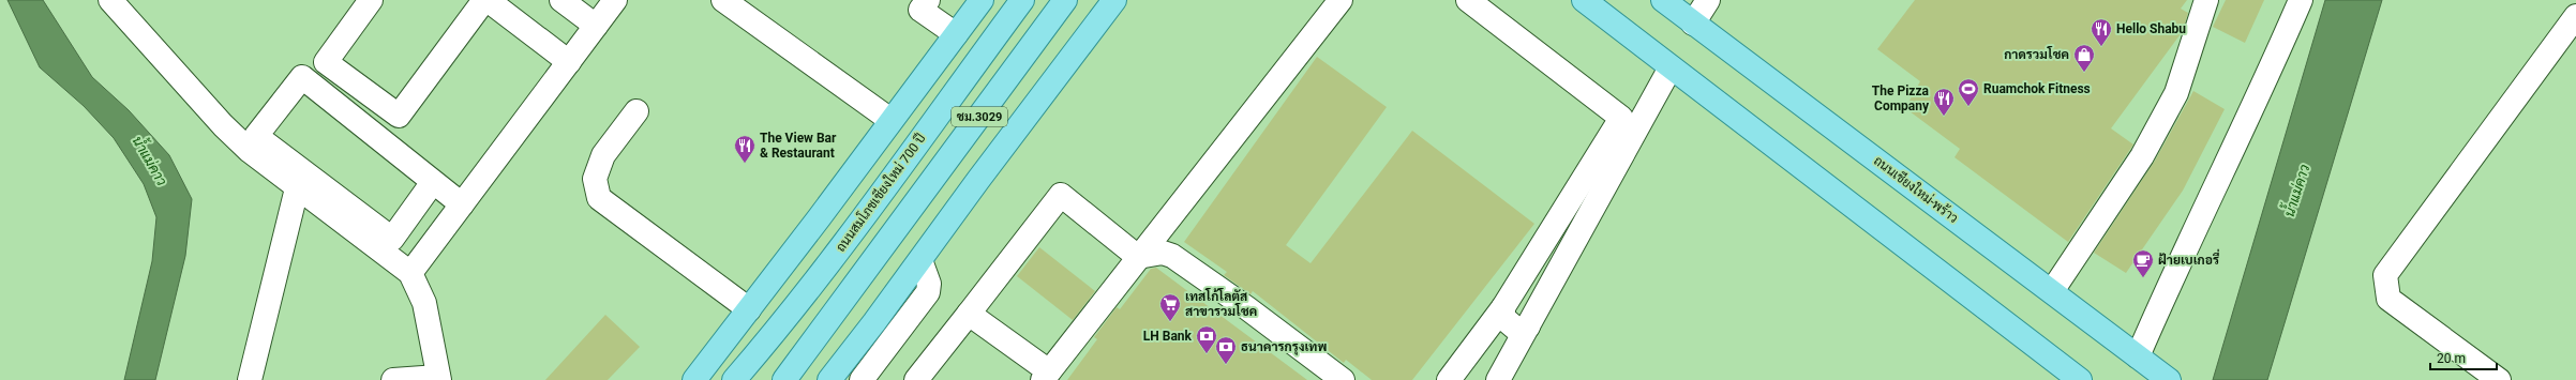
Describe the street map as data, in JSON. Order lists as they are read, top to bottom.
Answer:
{
  "streets": {
    "main road": ["ชม.3029", "ถนนเชียงใหม่-พร้าว", "ถนนสมโภชเชียงใหม่ 700 ปี"]
  },
  "water": ["น้ำแม่คาว"],
  "places": {
    "restaurant": ["Hello Shabu", "The Pizza Company", "The View Bar & Restaurant"],
    "shop": ["กาดรวมโชค"],
    "sports": ["Ruamchok Fitness"],
    "cafe": ["ฝ้ายเบเกอรี่"],
    "supermarket": ["เทสโก้โลตัส สาขารวมโชค"],
    "bank": ["LH Bank", "ธนาคารกรุงเทพ"]
  },
  "scale_bar": "20 m"
}
